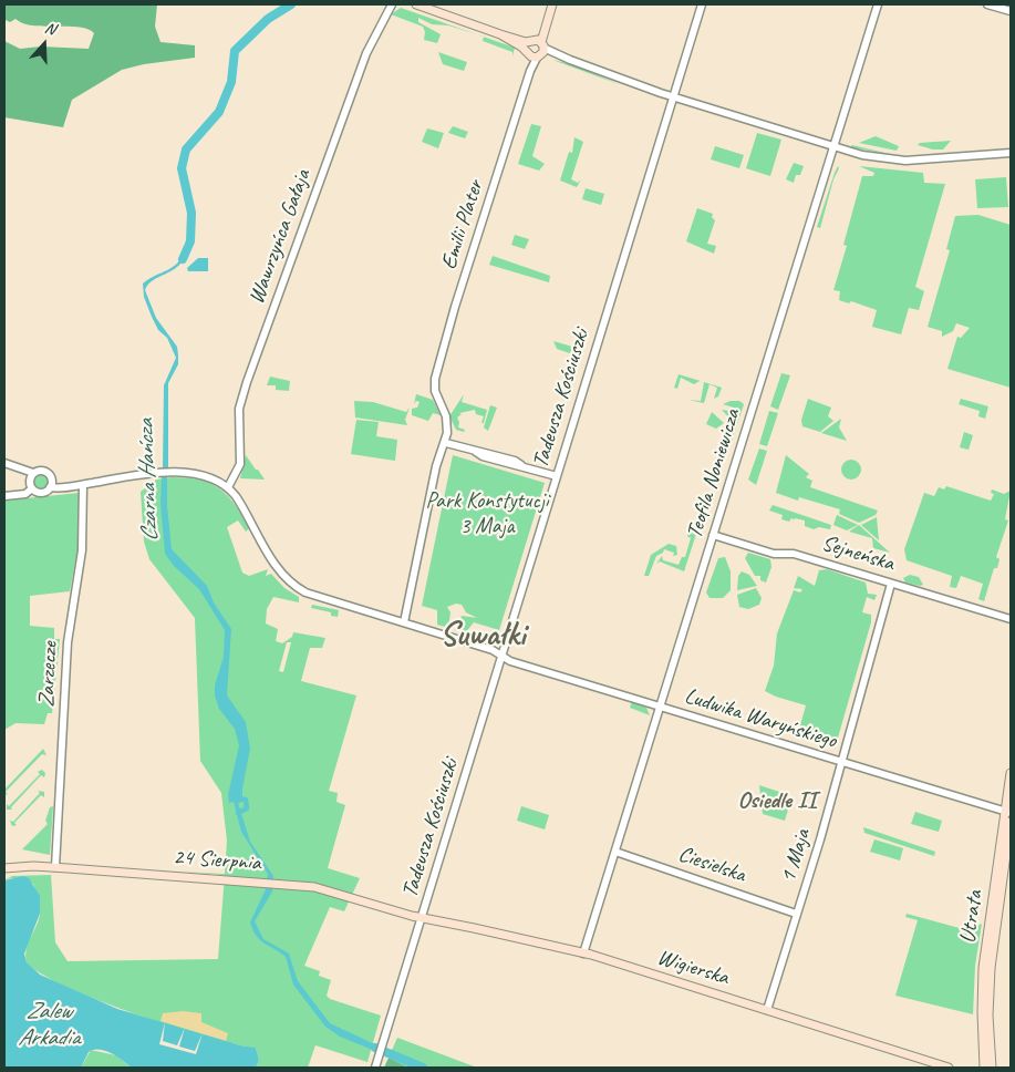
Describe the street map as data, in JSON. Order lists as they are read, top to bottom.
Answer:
{
  "streets": {
    "main road": ["24 Sierpnia", "Utrata", "Wigierska"],
    "street": [
      "Emilii Plater",
      "Wawrzyńca Gałaja",
      "Tadeusza Kościuszki",
      "Teofila Noniewicza",
      "Sejneńska",
      "Zarzecze",
      "Ludwika Waryńskiego",
      "1 Maja",
      "Ciesielska"
    ]
  },
  "crossings": [
    ["Wawrzyńca Gałaja", "Ludwika Waryńskiego"],
    ["Tadeusza Kościuszki", "Ludwika Waryńskiego"],
    ["Tadeusza Kościuszki", "24 Sierpnia"],
    ["Tadeusza Kościuszki", "Wigierska"],
    ["Teofila Noniewicza", "Sejneńska"],
    ["Teofila Noniewicza", "Ludwika Waryńskiego"],
    ["Teofila Noniewicza", "Ciesielska"],
    ["Teofila Noniewicza", "Wigierska"],
    ["Sejneńska", "1 Maja"],
    ["Zarzecze", "24 Sierpnia"],
    ["Ludwika Waryńskiego", "1 Maja"],
    ["Ludwika Waryńskiego", "Utrata"],
    ["1 Maja", "Ciesielska"],
    ["1 Maja", "Wigierska"],
    ["24 Sierpnia", "Wigierska"]
  ],
  "districts": ["Suwałki", "Osiedle II"],
  "water": ["Czarna Hańcza", "Zalew Arkadia"],
  "parks": ["Park Konstytucji 3 Maja"],
  "north": "top"
}
